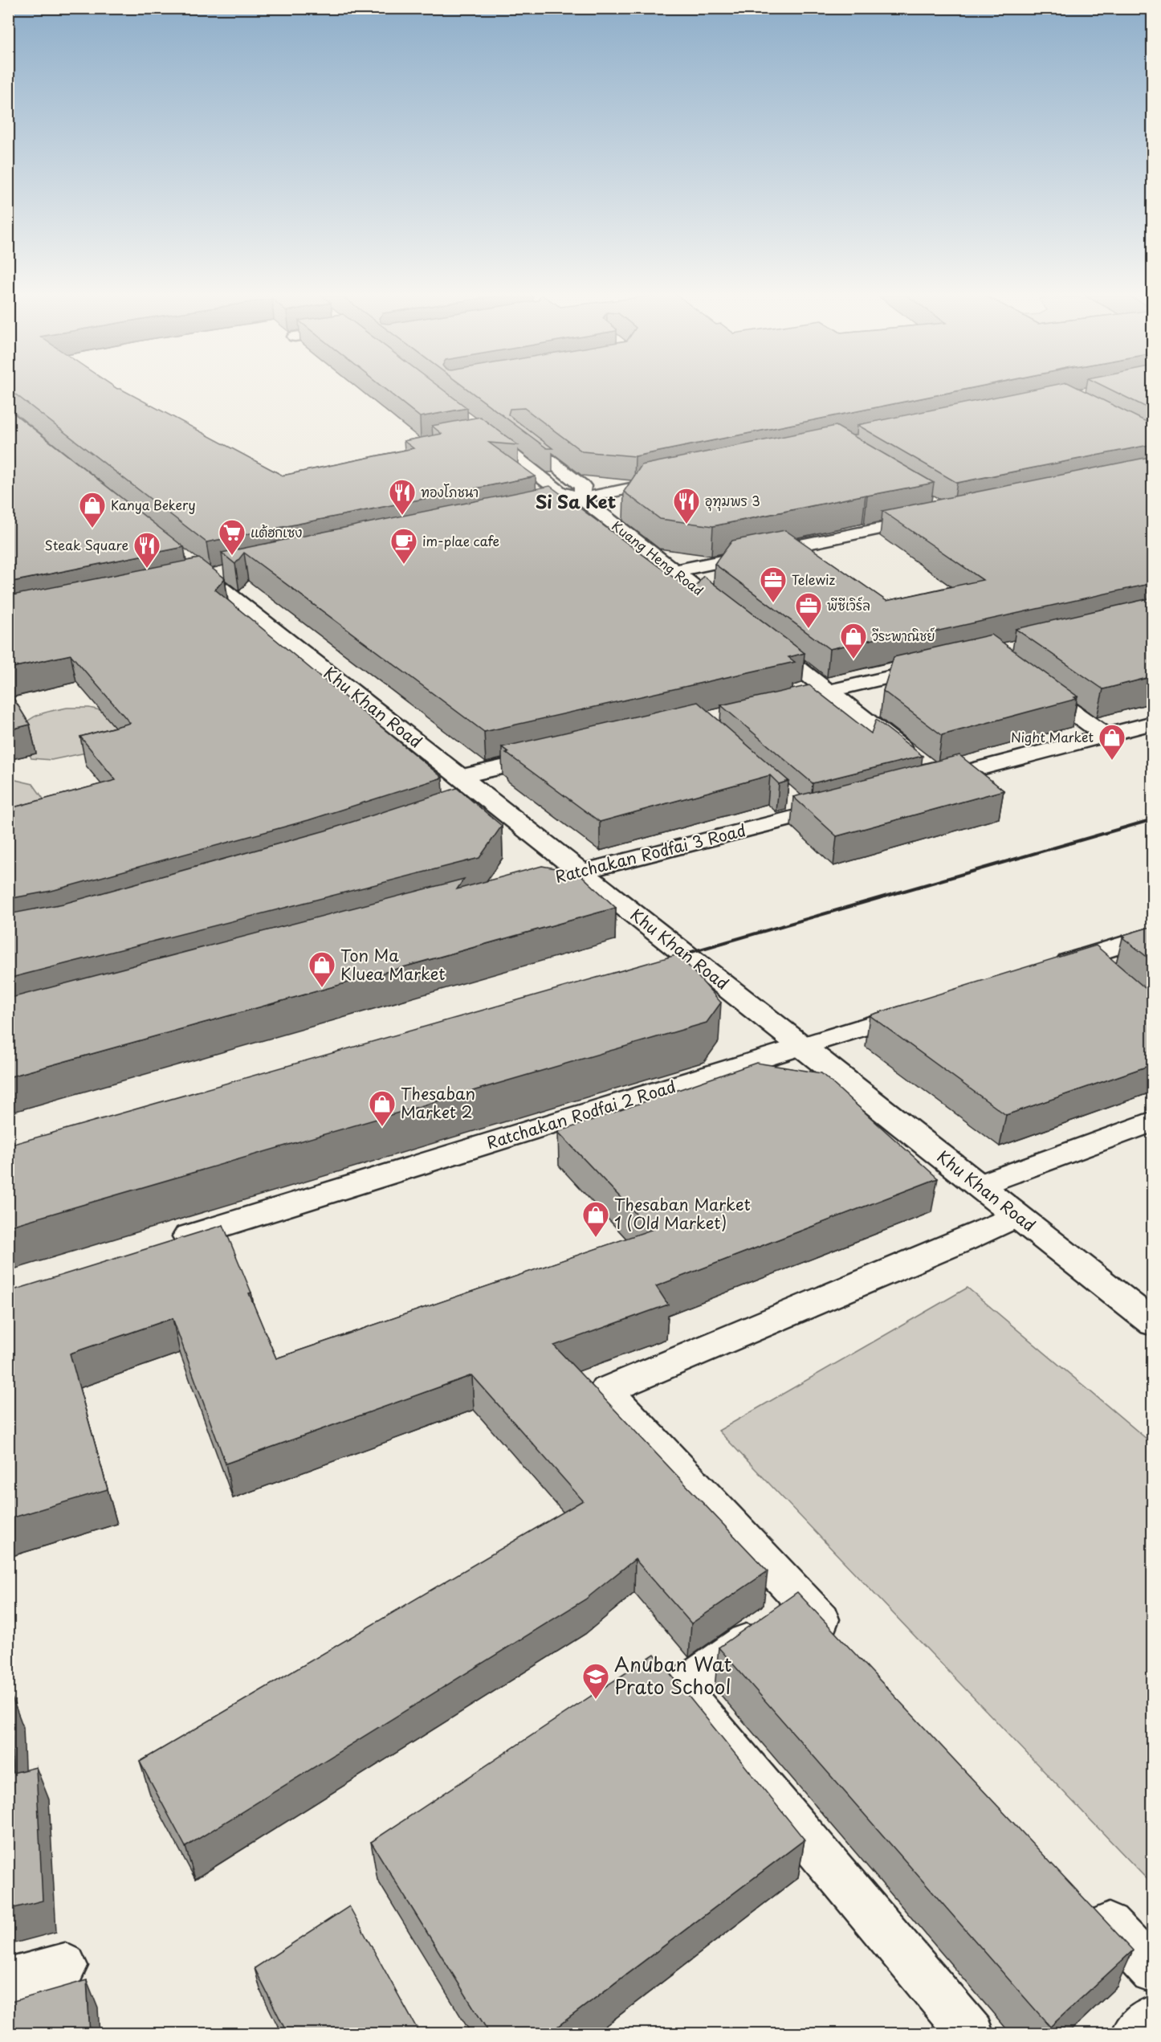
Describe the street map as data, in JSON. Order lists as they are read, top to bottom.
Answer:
{
  "streets": {
    "street": [
      "Kuang Heng Road",
      "Khu Khan Road",
      "Ratchakan Rodfai 3 Road",
      "Ratchakan Rodfai 2 Road"
    ]
  },
  "crossings": [
    ["Khu Khan Road", "Ratchakan Rodfai 3 Road"],
    ["Khu Khan Road", "Ratchakan Rodfai 2 Road"]
  ],
  "districts": ["Si Sa Ket"],
  "places": {
    "restaurant": ["ทองโภชนา", "อุทุมพร 3", "Steak Square"],
    "shop": [
      "Kanya Bekery",
      "วีระพาณิชย์",
      "Night Market",
      "Ton Ma Kluea Market",
      "Thesaban Market 2",
      "Thesaban Market 1 (Old Market)"
    ],
    "supermarket": ["แต้ฮกเซง"],
    "cafe": ["im-plae cafe"],
    "office": ["Telewiz", "พีซีเวิร์ล"],
    "school or university": ["Anuban Wat Prato School"]
  }
}
